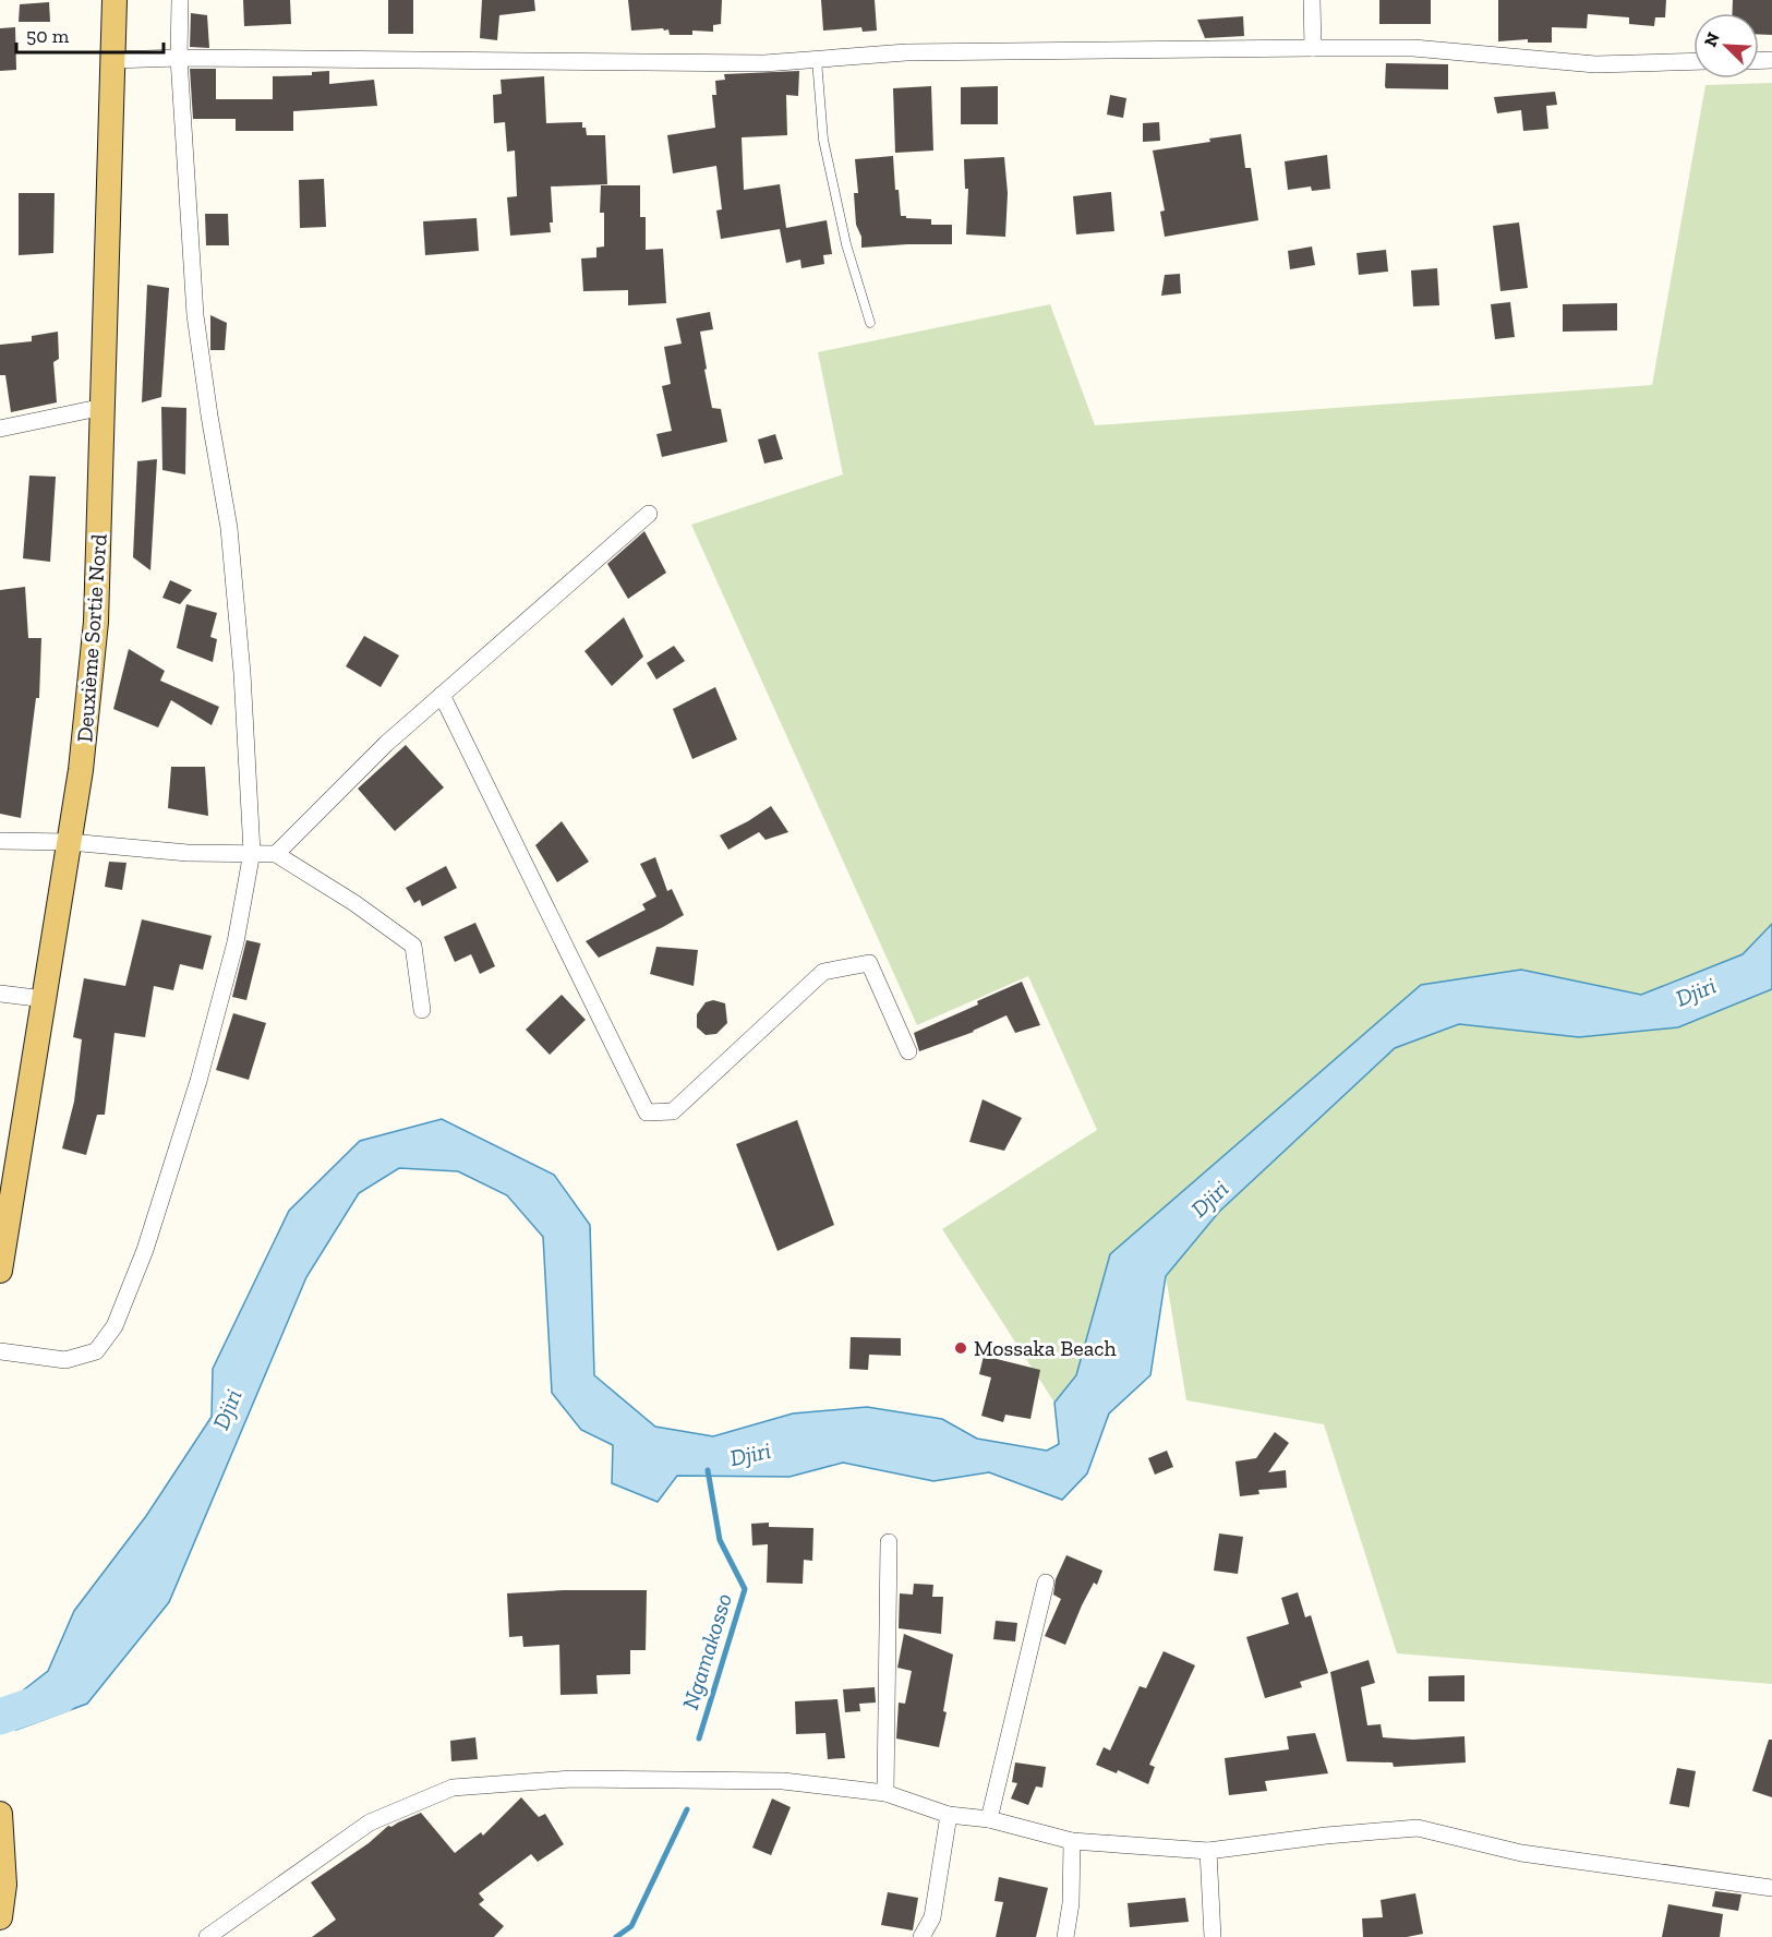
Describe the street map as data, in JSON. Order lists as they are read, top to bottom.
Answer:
{
  "streets": {
    "main road": ["Deuxième Sortie Nord"]
  },
  "water": ["Djiri", "Ngamakosso"],
  "places": ["Mossaka Beach"],
  "scale_bar": "50 m",
  "north": "top left"
}
